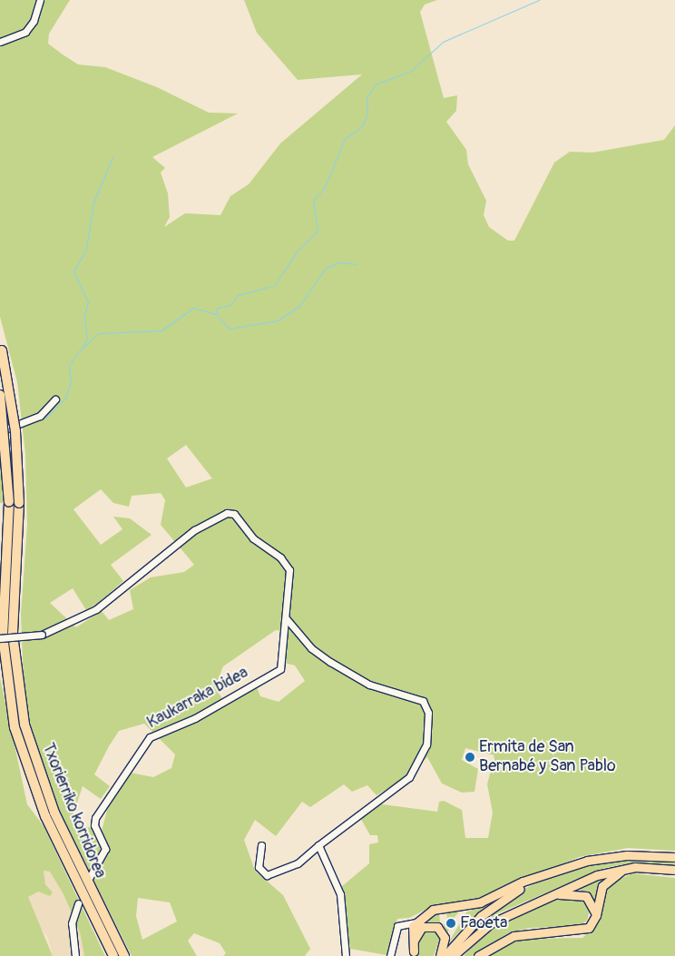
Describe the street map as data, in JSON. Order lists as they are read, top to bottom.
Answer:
{
  "streets": {
    "highway": ["Txorierriko korridorea"],
    "street": ["Kaukarraka bidea"]
  },
  "places": ["Ermita de San Bernabé y San Pablo", "Faoeta"]
}
